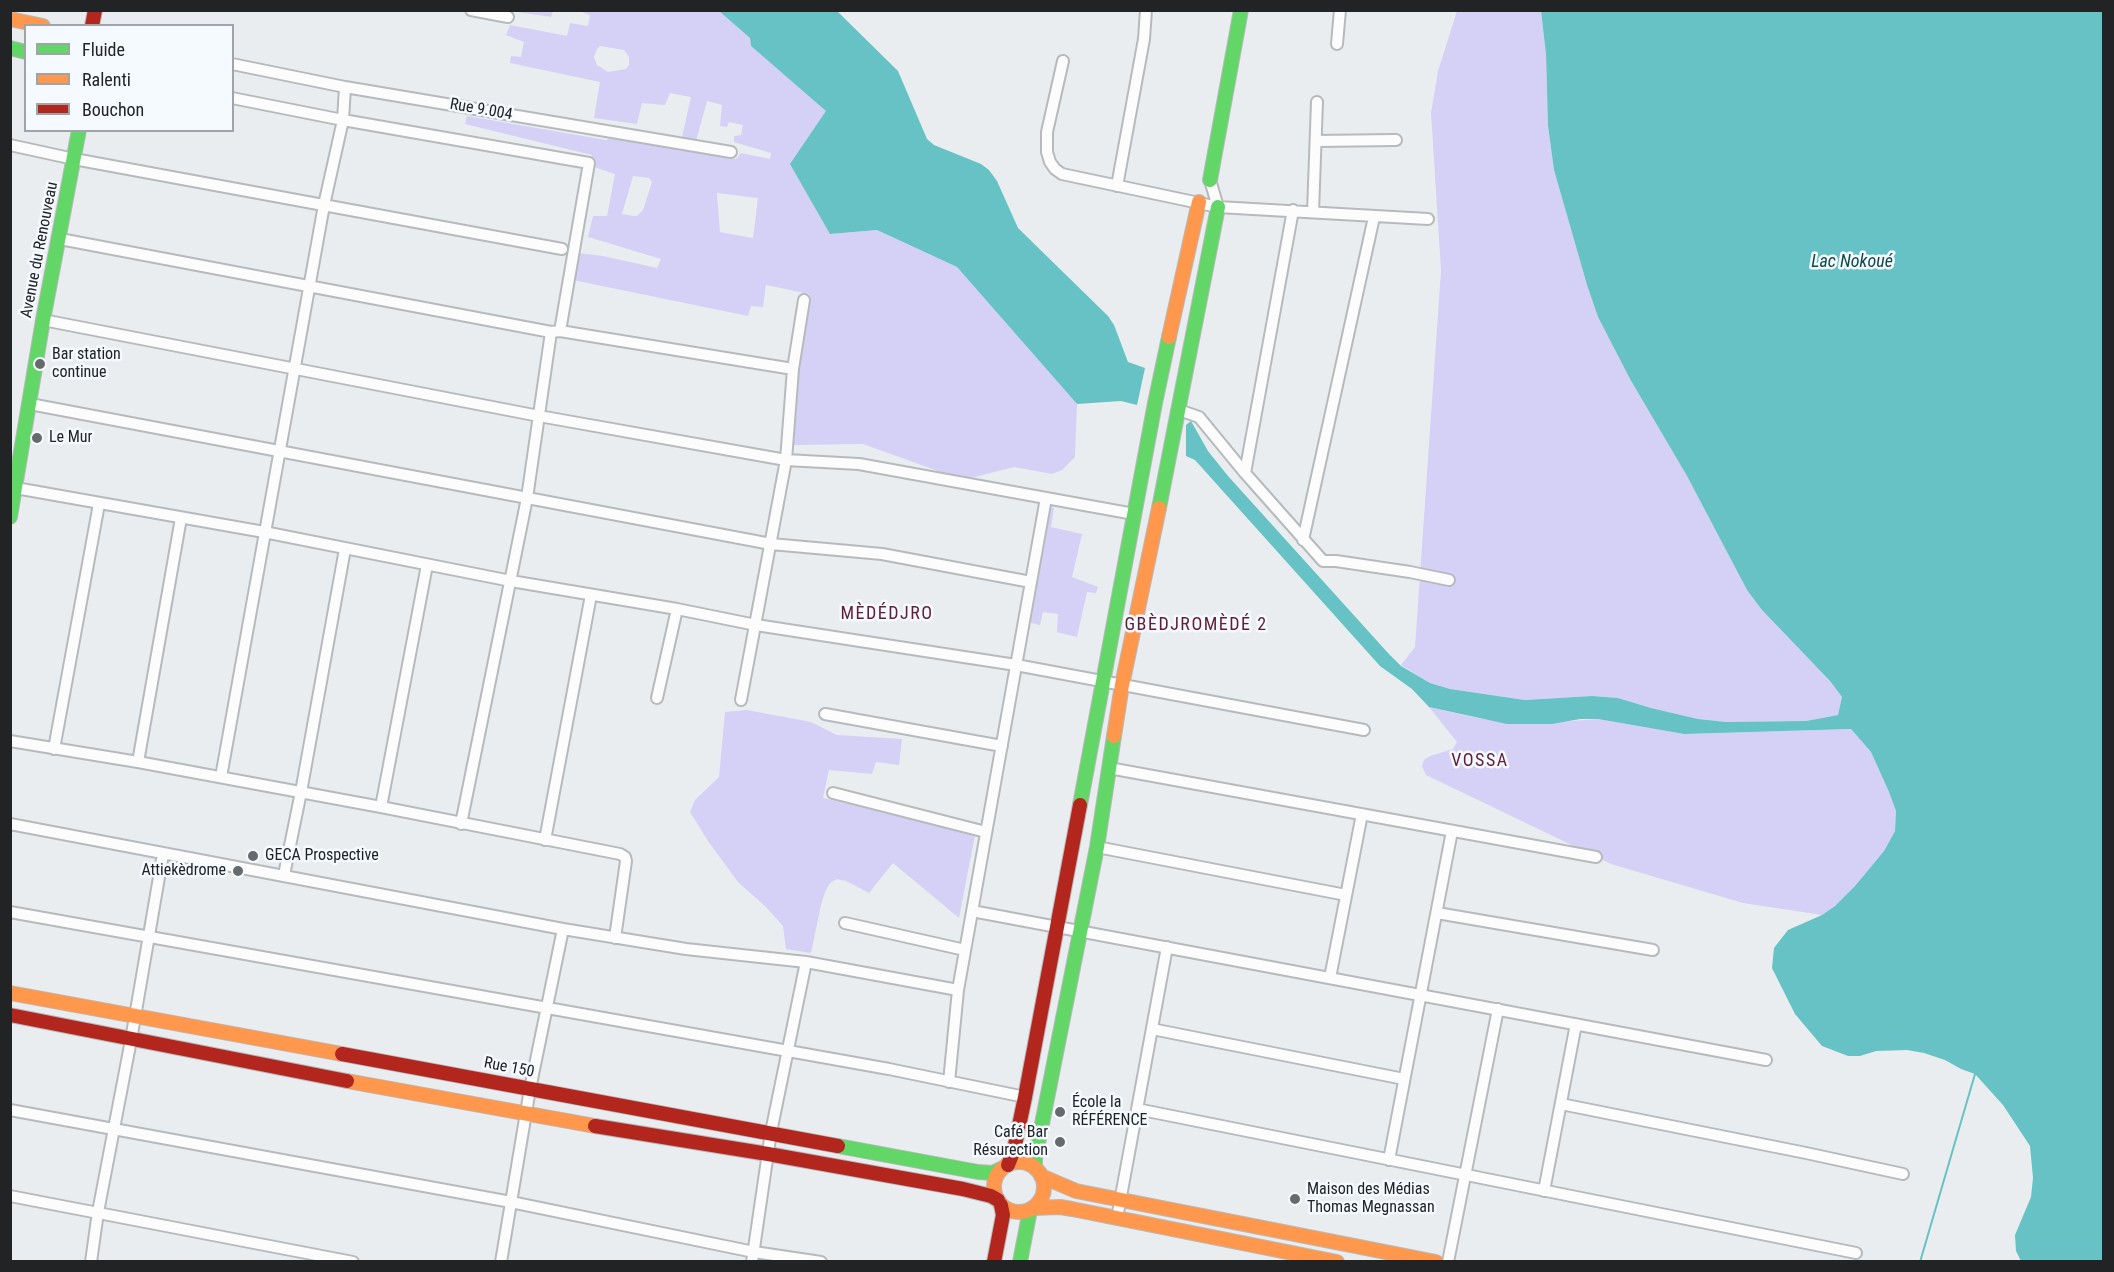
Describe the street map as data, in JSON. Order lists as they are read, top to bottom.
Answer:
{
  "streets": {
    "main road": ["Avenue du Renouveau", "Rue 150"],
    "street": ["Rue 9.004"]
  },
  "districts": ["MÈDÉDJRO", "GBÈDJROMÈDÉ 2", "VOSSA"],
  "water": ["Lac Nokoué"],
  "places": [
    "Bar station continue",
    "Le Mur",
    "GECA Prospective",
    "Attiekèdrome",
    "École la RÉFÉRENCE",
    "Café Bar Résurection",
    "Maison des Médias Thomas Megnassan"
  ],
  "legend": ["Fluide", "Ralenti", "Bouchon"]
}
